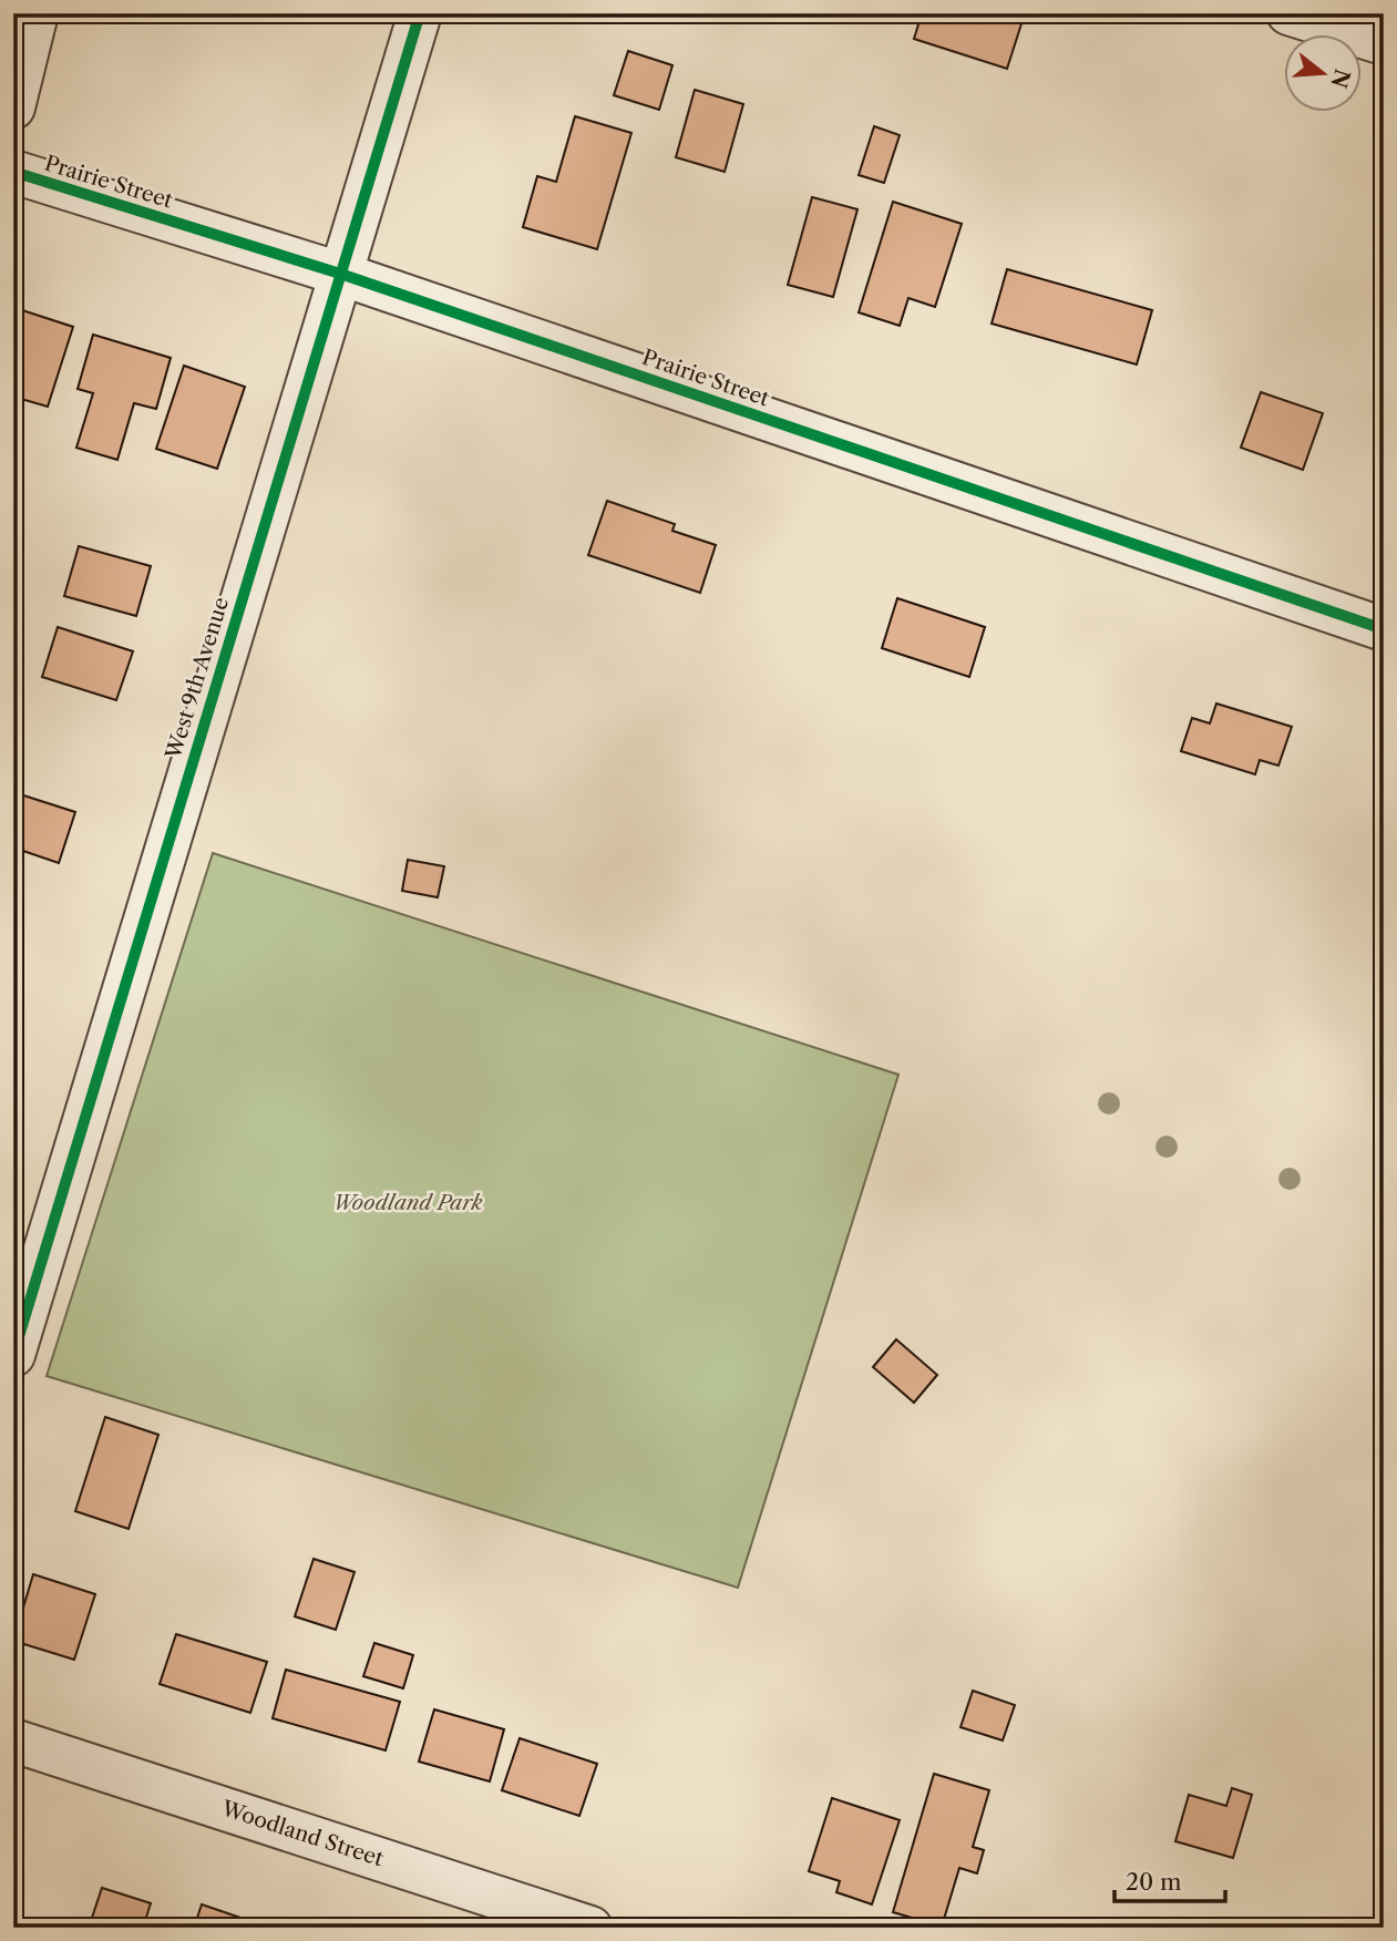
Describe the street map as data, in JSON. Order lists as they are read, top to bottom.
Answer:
{
  "streets": {
    "street": ["Prairie Street", "West 9th Avenue", "Woodland Street"]
  },
  "crossings": [
    ["Prairie Street", "West 9th Avenue"]
  ],
  "parks": ["Woodland Park"],
  "scale_bar": "20 m",
  "north": "right"
}
